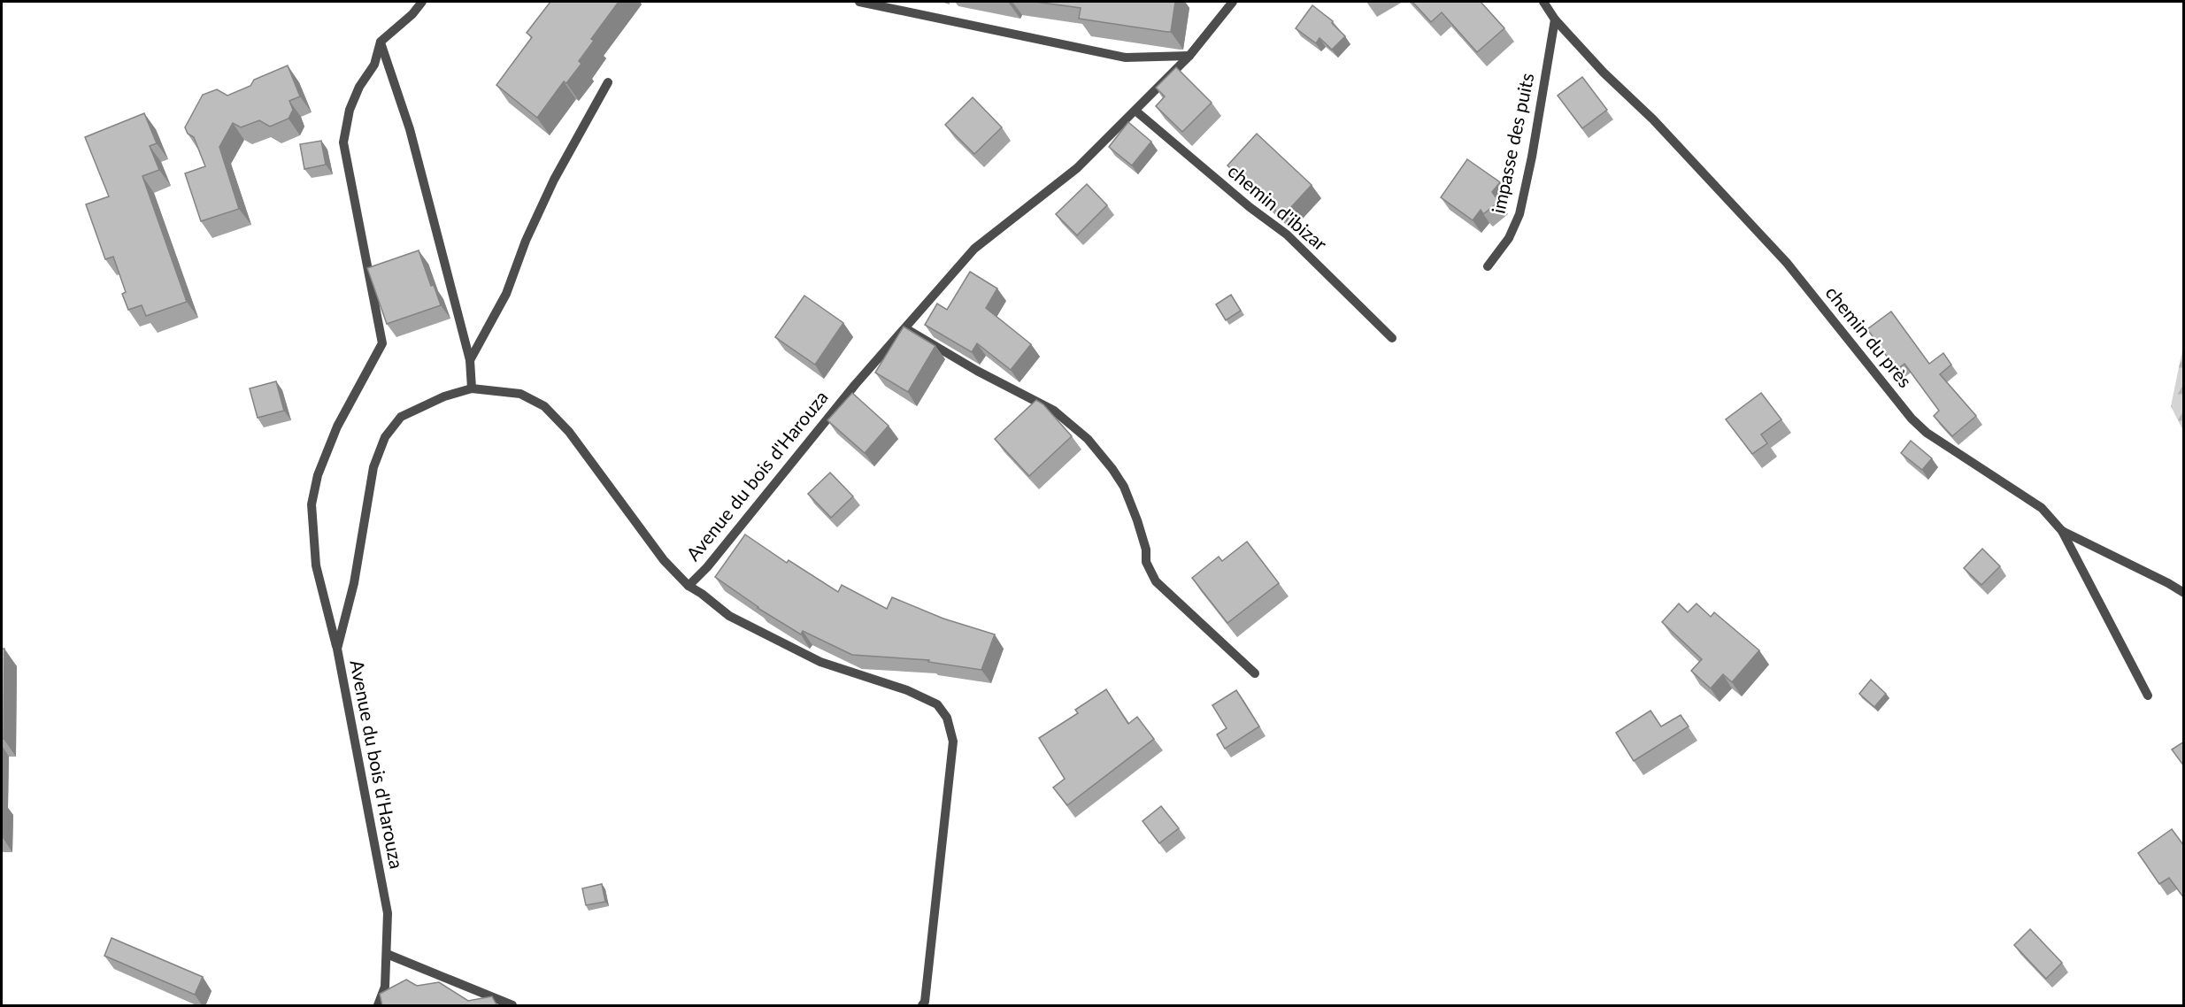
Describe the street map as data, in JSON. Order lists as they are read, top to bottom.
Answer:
{
  "streets": {
    "street": [
      "impasse des puits",
      "chemin d'ibizar",
      "chemin du près",
      "Avenue du bois d'Harouza"
    ]
  },
  "crossings": [
    ["impasse des puits", "chemin du près"],
    ["chemin d'ibizar", "Avenue du bois d'Harouza"]
  ]
}
